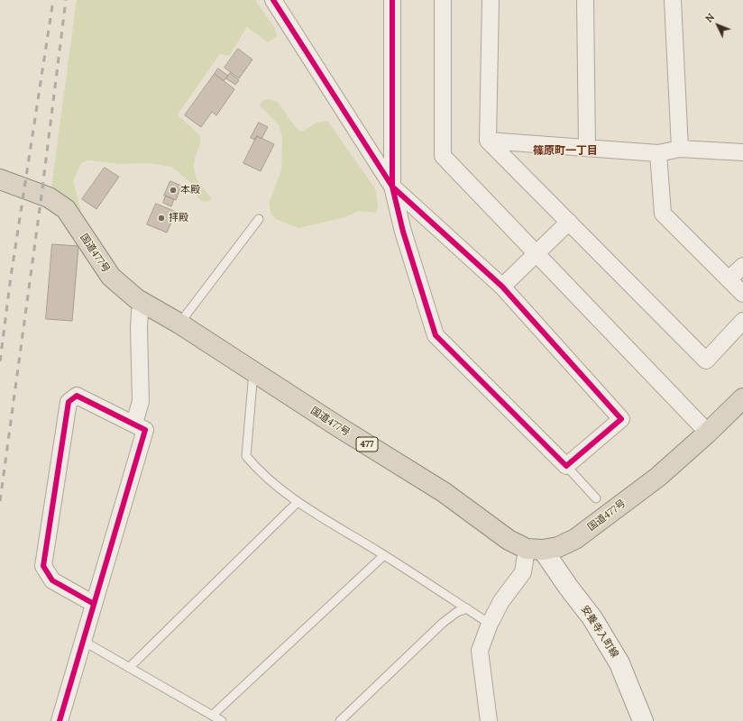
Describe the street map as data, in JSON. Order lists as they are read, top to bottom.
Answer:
{
  "streets": {
    "highway": ["国道477号", "477"],
    "main road": ["安養寺入町線"]
  },
  "crossings": [
    ["国道477号", "安養寺入町線"]
  ],
  "districts": ["篠原町一丁目"],
  "places": ["本殿", "拝殿"],
  "north": "top left"
}
